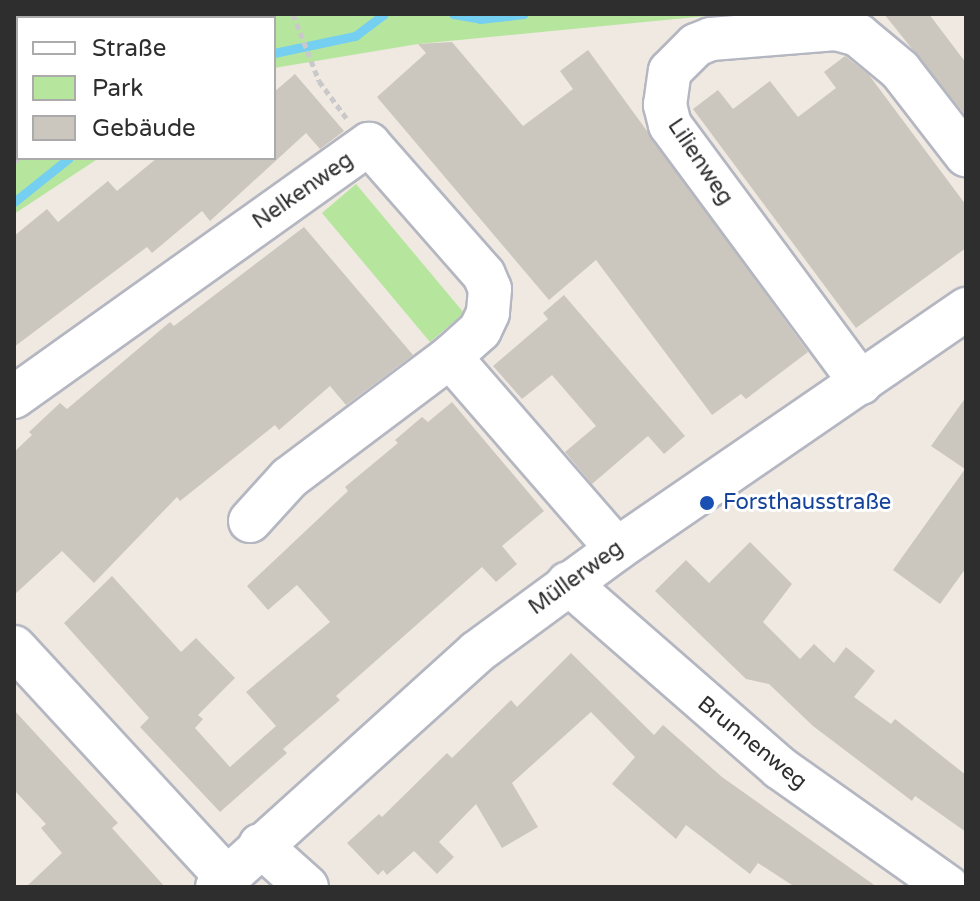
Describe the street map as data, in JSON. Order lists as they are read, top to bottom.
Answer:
{
  "streets": {
    "street": [
      "Lilienweg",
      "Nelkenweg",
      "Müllerweg",
      "Brunnenweg"
    ]
  },
  "crossings": [
    ["Lilienweg", "Müllerweg"],
    ["Müllerweg", "Brunnenweg"]
  ],
  "places": ["Forsthausstraße"],
  "legend": ["Straße", "Park", "Gebäude"]
}
